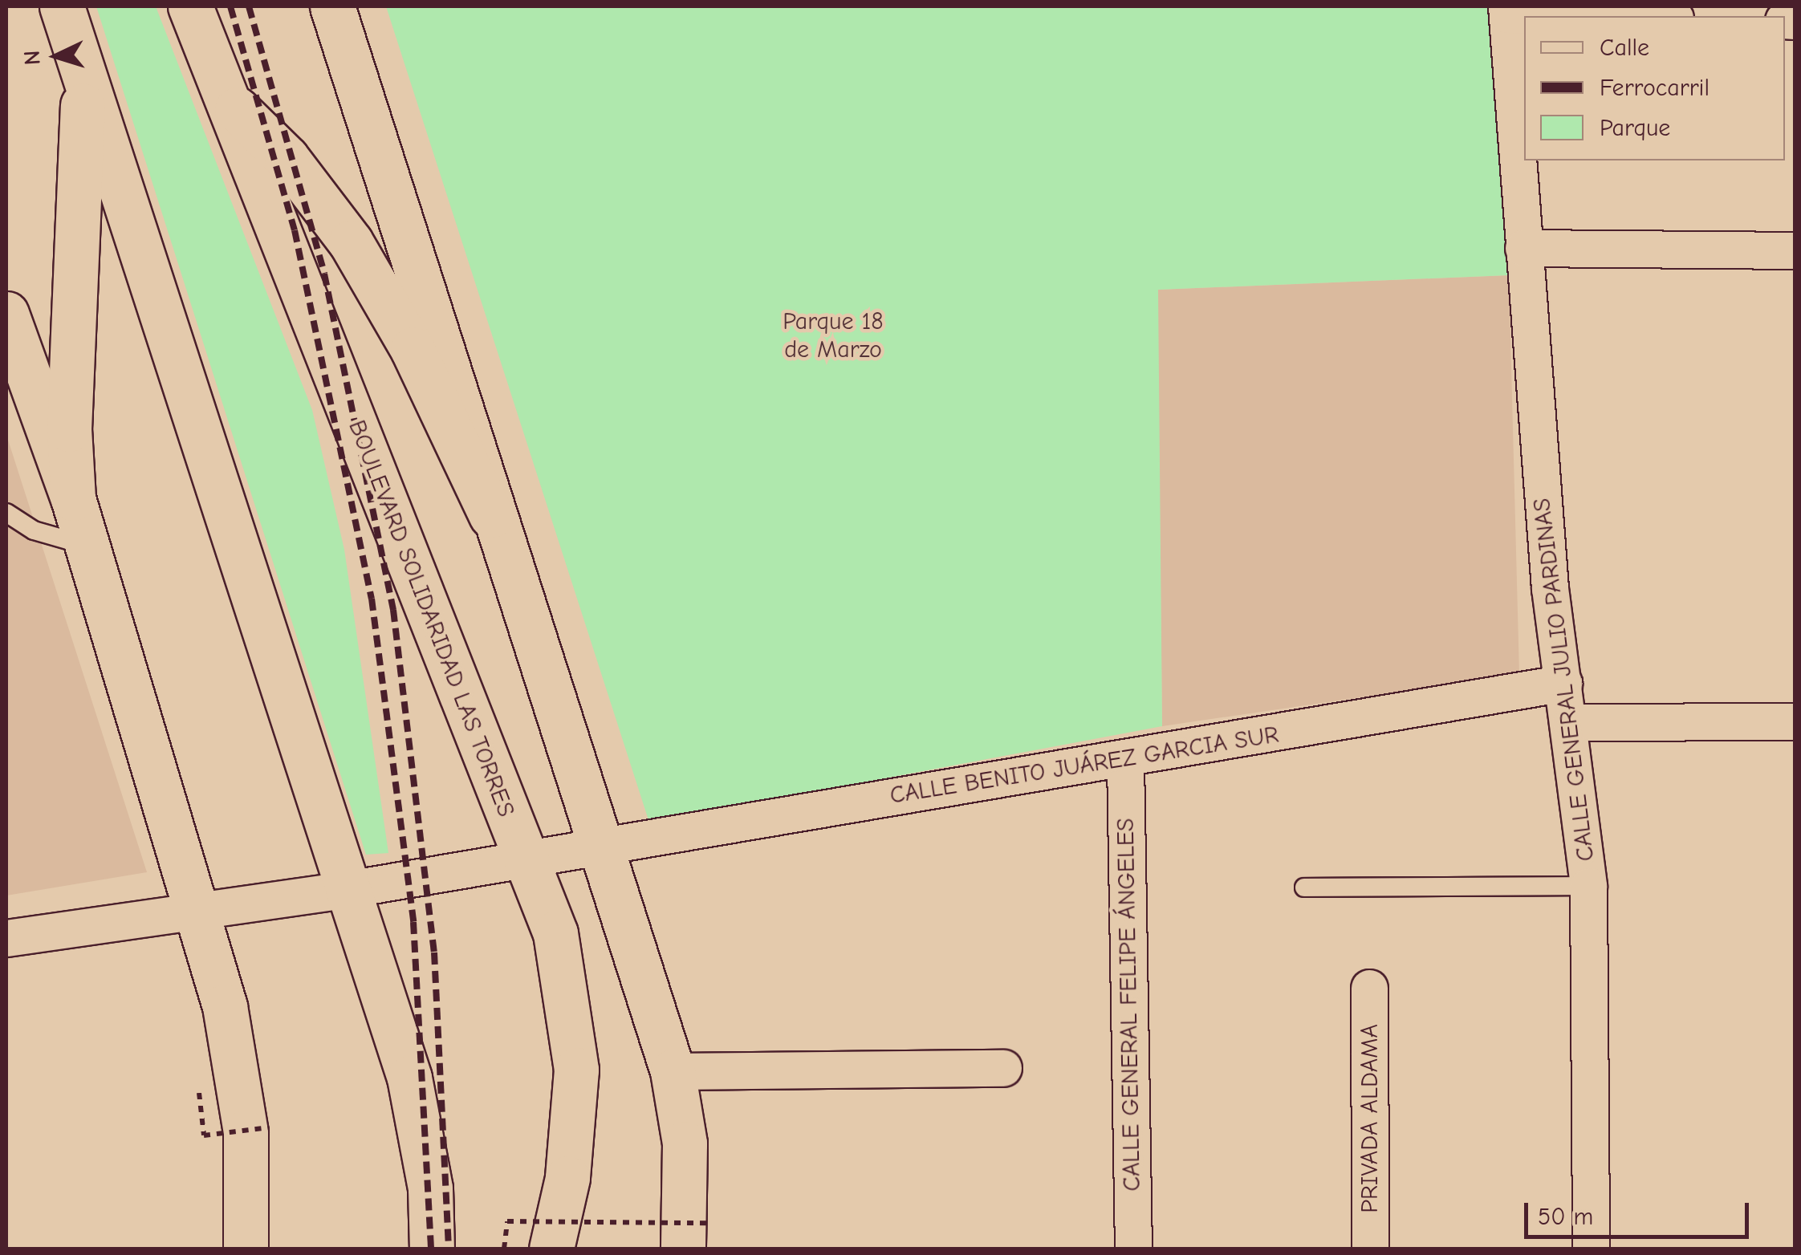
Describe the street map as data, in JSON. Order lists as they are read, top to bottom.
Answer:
{
  "streets": {
    "main road": ["BOULEVARD SOLIDARIDAD LAS TORRES"],
    "street": [
      "CALLE GENERAL JULIO PARDINAS",
      "CALLE BENITO JUÁREZ GARCIA SUR",
      "CALLE GENERAL FELIPE ÁNGELES",
      "PRIVADA ALDAMA"
    ]
  },
  "crossings": [
    ["BOULEVARD SOLIDARIDAD LAS TORRES", "CALLE BENITO JUÁREZ GARCIA SUR"],
    ["CALLE GENERAL JULIO PARDINAS", "CALLE BENITO JUÁREZ GARCIA SUR"],
    ["CALLE BENITO JUÁREZ GARCIA SUR", "CALLE GENERAL FELIPE ÁNGELES"]
  ],
  "parks": ["Parque 18 de Marzo"],
  "legend": ["Calle", "Ferrocarril", "Parque"],
  "scale_bar": "50 m",
  "north": "left"
}
